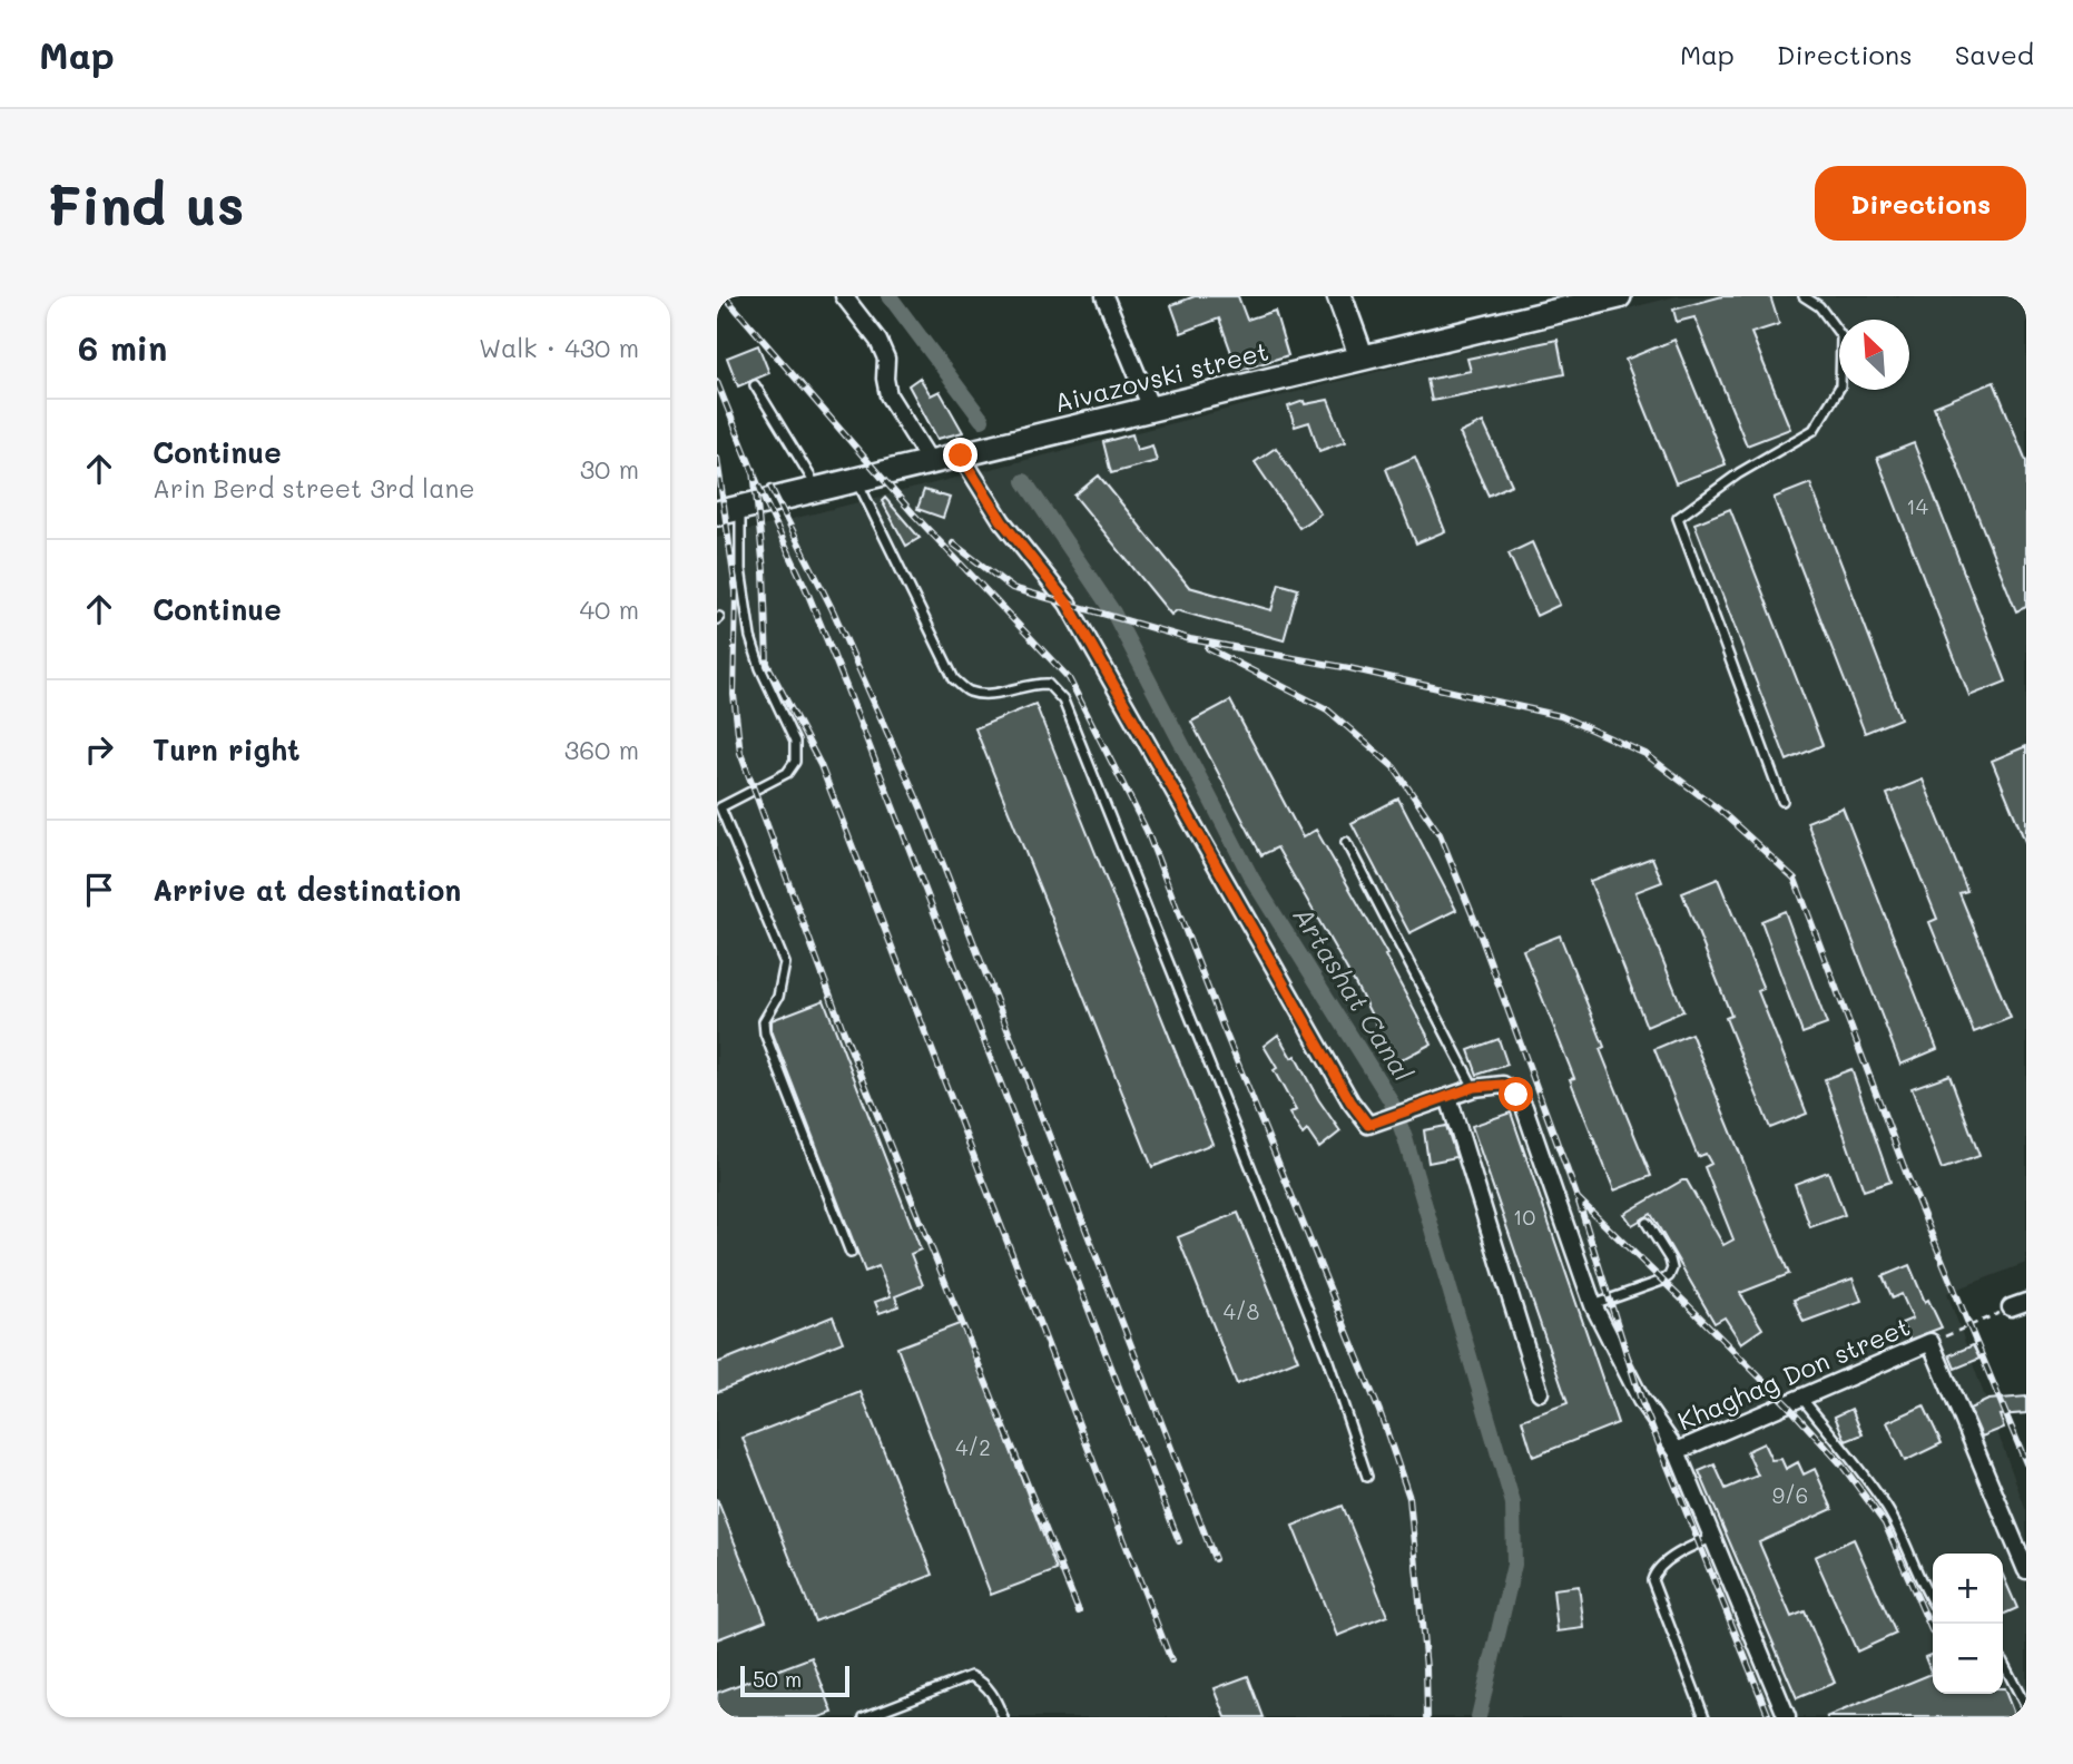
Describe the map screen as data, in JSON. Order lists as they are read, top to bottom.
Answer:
{
  "streets": {
    "main road": ["Aivazovski street"],
    "street": ["Khaghag Don street"]
  },
  "water": ["Artashat Canal"],
  "house_numbers": [
    "14",
    "10",
    "4/8",
    "4/2",
    "9/6"
  ],
  "scale_bar": "50 m",
  "north": "top left",
  "page": {
    "header": "Map",
    "nav": ["Map", "Directions", "Saved"],
    "buttons": "Directions",
    "title": "Find us",
    "heading": ["6 min", "Walk · 430 m"],
    "list": [
      ["Continue", "Arin Berd street 3rd lane", "30 m"],
      ["Continue", "40 m"],
      ["Turn right", "360 m"],
      "Arrive at destination"
    ],
    "map_buttons": ["+", "−"],
    "scale": "50 m"
  }
}
